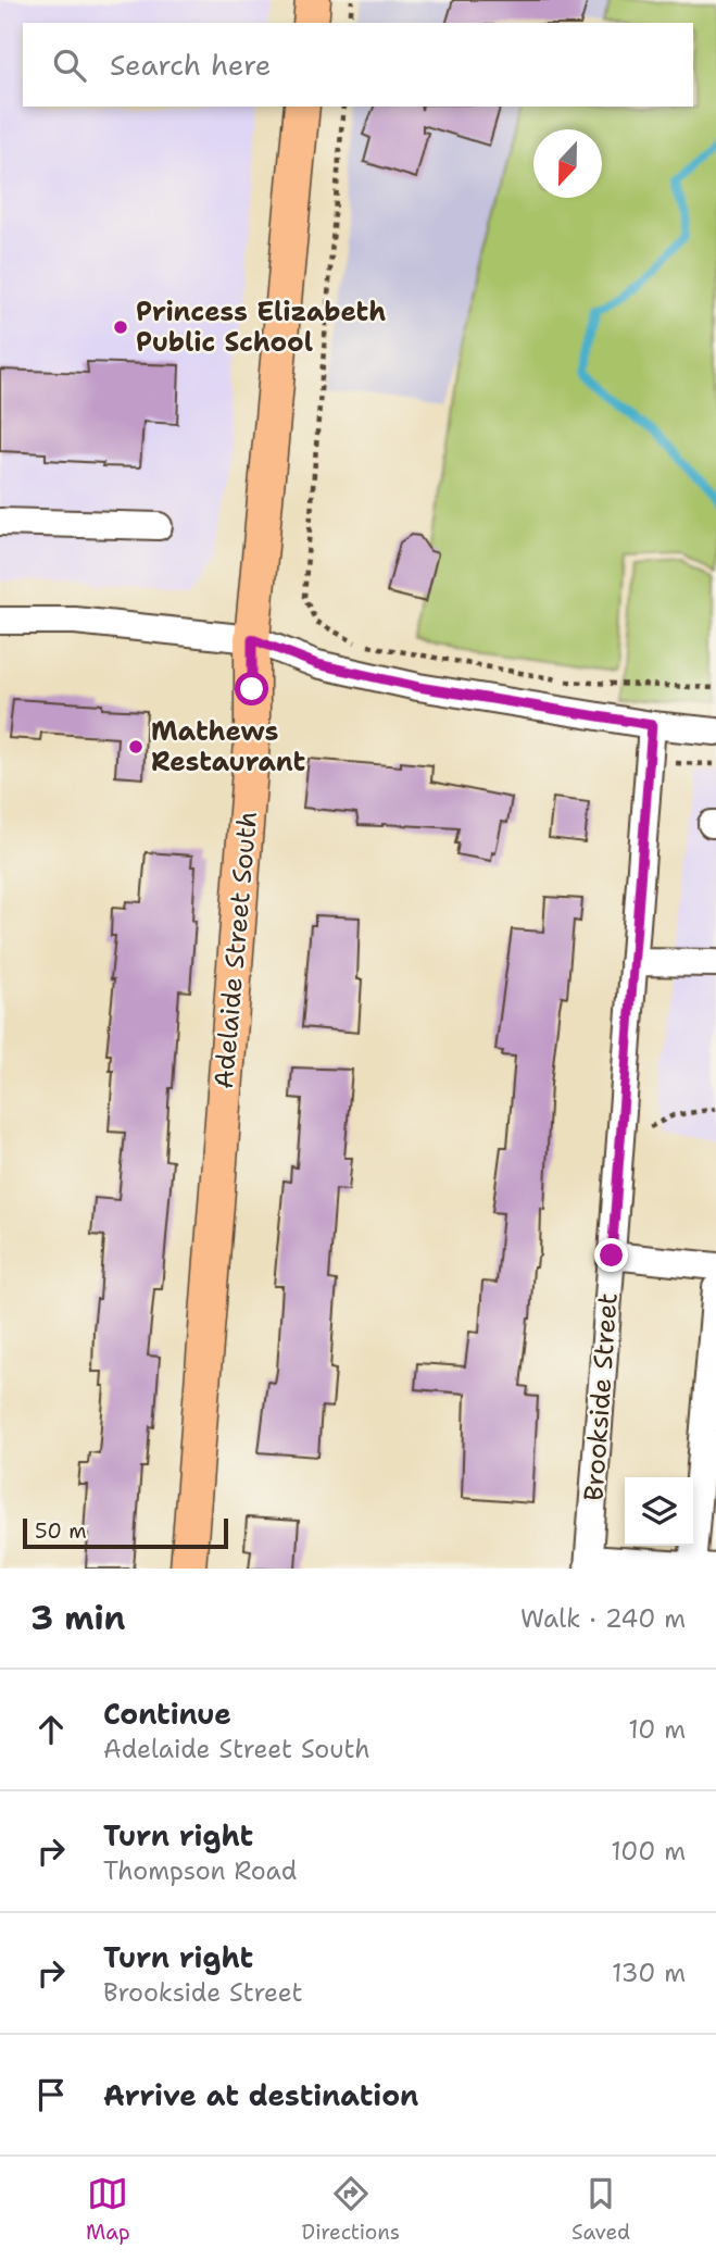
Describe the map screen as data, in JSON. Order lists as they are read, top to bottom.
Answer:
{
  "streets": {
    "main road": ["Adelaide Street South"],
    "street": ["Brookside Street"]
  },
  "places": ["Princess Elizabeth Public School", "Mathews Restaurant"],
  "scale_bar": "50 m",
  "north": "bottom",
  "page": {
    "search": "Search here",
    "scale": "50 m",
    "heading": ["3 min", "Walk · 240 m"],
    "list": [
      ["Continue", "Adelaide Street South", "10 m"],
      ["Turn right", "Thompson Road", "100 m"],
      ["Turn right", "Brookside Street", "130 m"],
      "Arrive at destination"
    ],
    "nav": ["Map", "Directions", "Saved"]
  }
}
